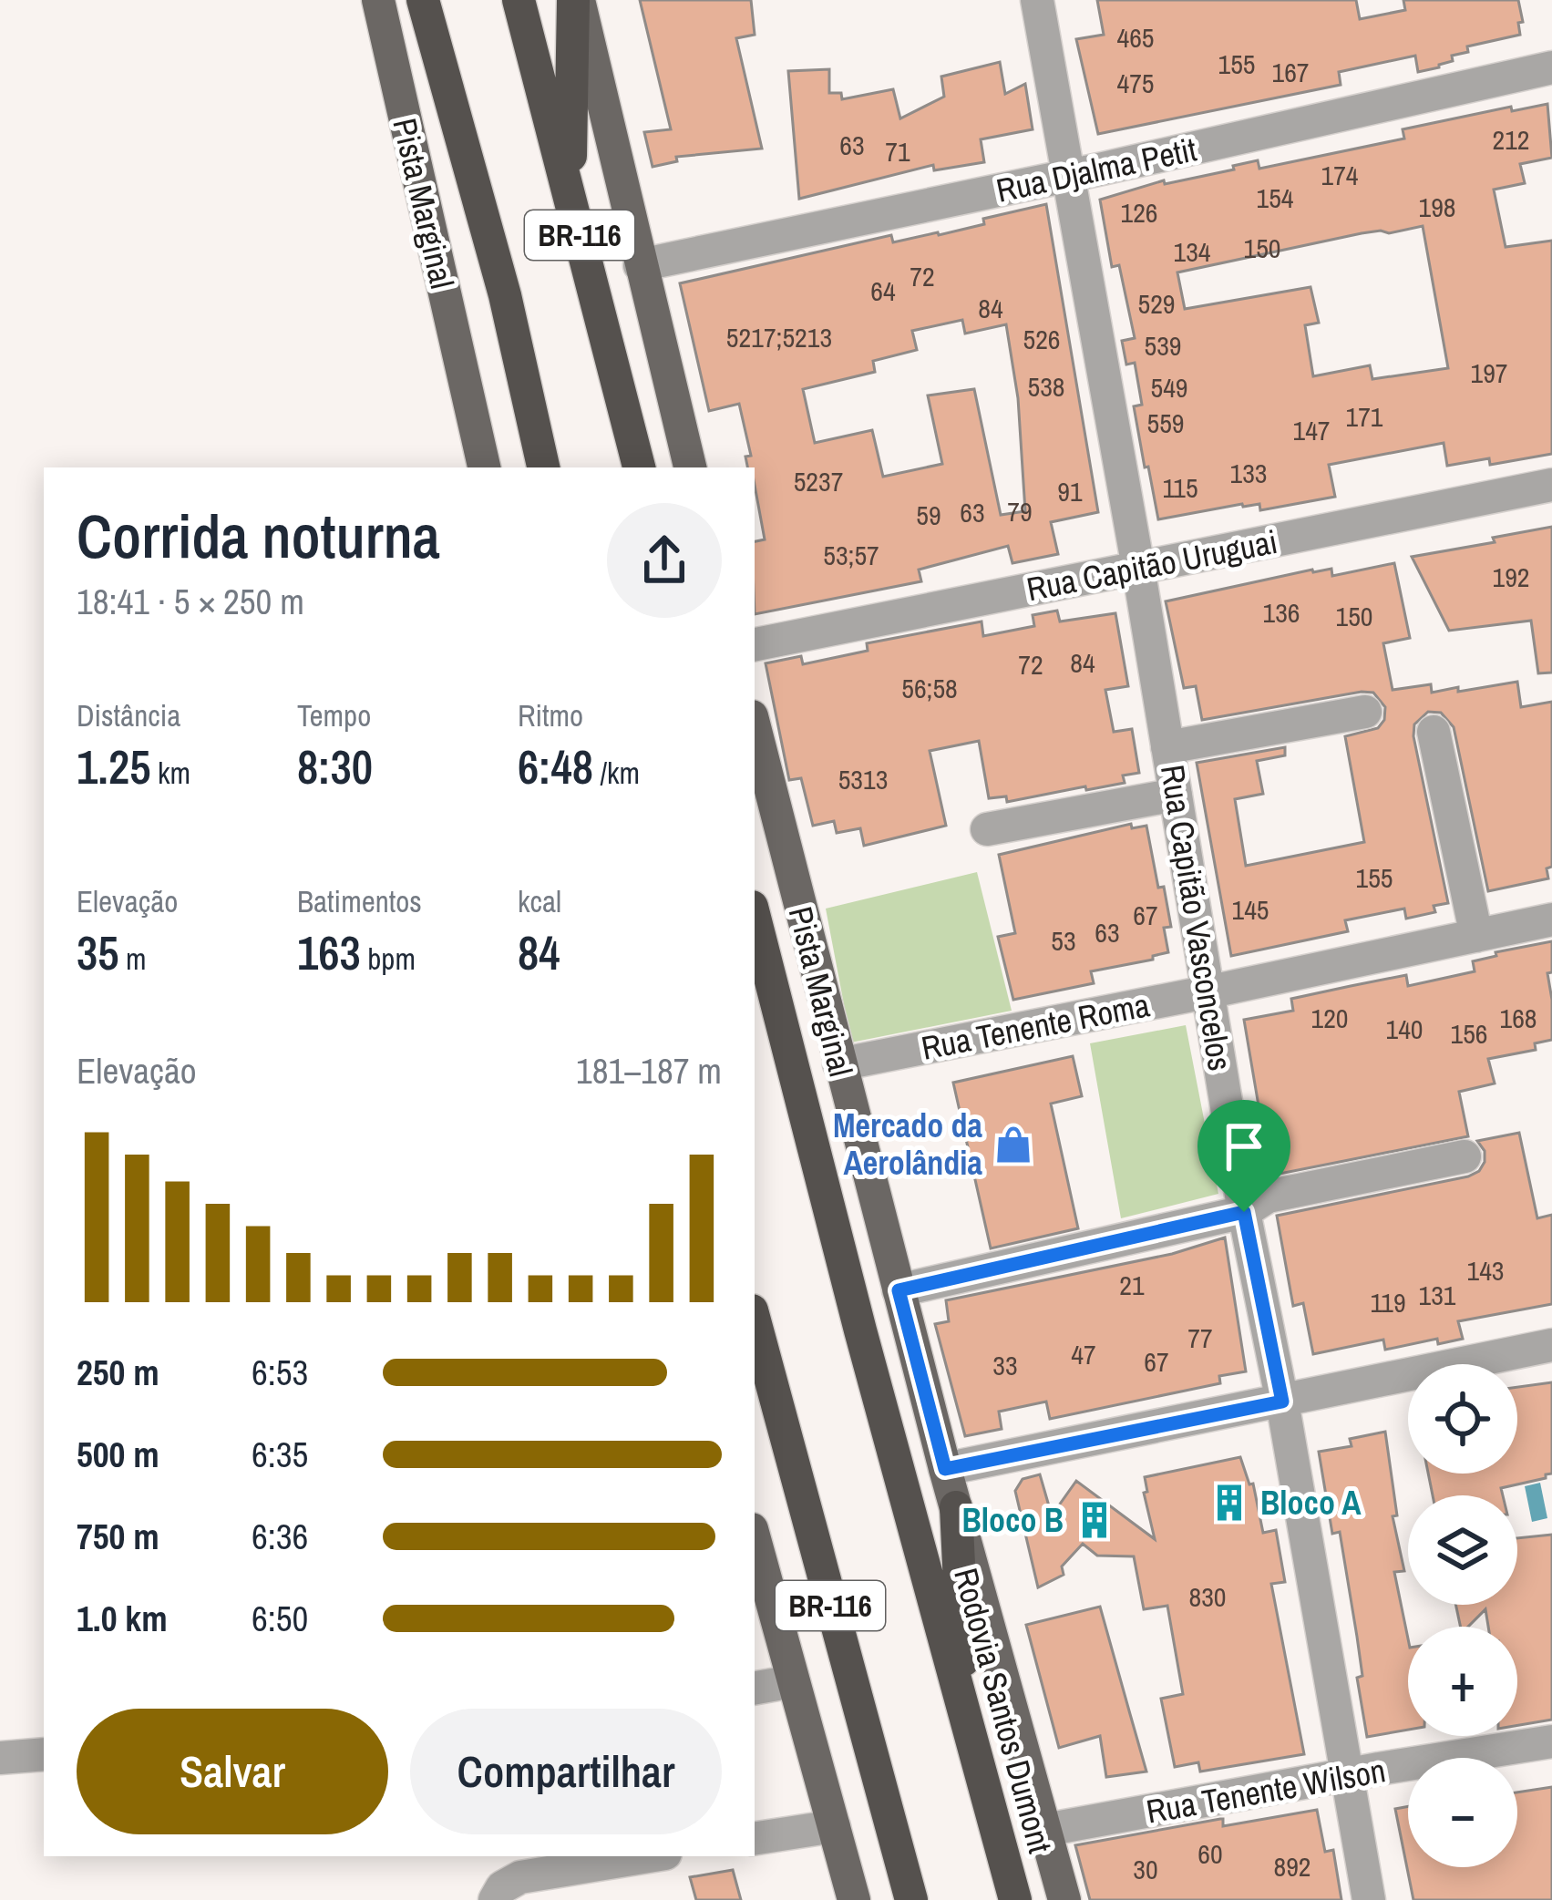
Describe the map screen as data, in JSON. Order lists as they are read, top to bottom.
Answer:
{
  "streets": {
    "highway": ["BR-116", "Rodovia Santos Dumont"],
    "main road": ["Pista Marginal"],
    "street": [
      "Rua Djalma Petit",
      "Rua Capitão Uruguai",
      "Rua Capitão Vasconcelos",
      "Rua Tenente Roma",
      "Rua Tenente Wilson"
    ]
  },
  "crossings": [
    ["Rua Djalma Petit", "BR-116"],
    ["Rua Djalma Petit", "Rua Capitão Vasconcelos"],
    ["Pista Marginal", "Rua Tenente Roma"],
    ["Pista Marginal", "Rua Tenente Wilson"],
    ["Rua Capitão Uruguai", "Rua Capitão Vasconcelos"],
    ["Rua Capitão Vasconcelos", "Rua Tenente Roma"],
    ["Rua Capitão Vasconcelos", "Rua Tenente Wilson"]
  ],
  "places": {
    "shop": ["Mercado da Aerolândia"],
    "building": ["Bloco A", "Bloco B"]
  },
  "house_numbers": [
    "465",
    "155",
    "167",
    "475",
    "212",
    "63",
    "71",
    "174",
    "154",
    "198",
    "126",
    "150",
    "134",
    "72",
    "64",
    "529",
    "84",
    "5217;5213",
    "526",
    "539",
    "197",
    "538",
    "549",
    "171",
    "559",
    "147",
    "133",
    "5237",
    "115",
    "91",
    "79",
    "63",
    "59",
    "53;57",
    "192",
    "136",
    "150",
    "84",
    "72",
    "56;58",
    "5313",
    "155",
    "145",
    "67",
    "63",
    "53",
    "120",
    "168",
    "140",
    "156",
    "143",
    "21",
    "131",
    "119",
    "77",
    "47",
    "67",
    "33",
    "830",
    "60",
    "892",
    "30"
  ],
  "page": {
    "heading": ["Corrida noturna", "18:41 · 5 × 250 m"],
    "stats": [
      ["Distância", "1.25 km"],
      ["Tempo", "8:30"],
      ["Ritmo", "6:48 /km"],
      ["Elevação", "35 m"],
      ["Batimentos", "163 bpm"],
      ["kcal", "84"]
    ],
    "chart": ["Elevação", "181–187 m"],
    "list": [
      {
        "name": "250 m",
        "note": "6:53"
      },
      {
        "name": "500 m",
        "note": "6:35"
      },
      {
        "name": "750 m",
        "note": "6:36"
      },
      {
        "name": "1.0 km",
        "note": "6:50"
      }
    ],
    "map_buttons": ["+", "−"],
    "buttons": ["Salvar", "Compartilhar"]
  }
}
